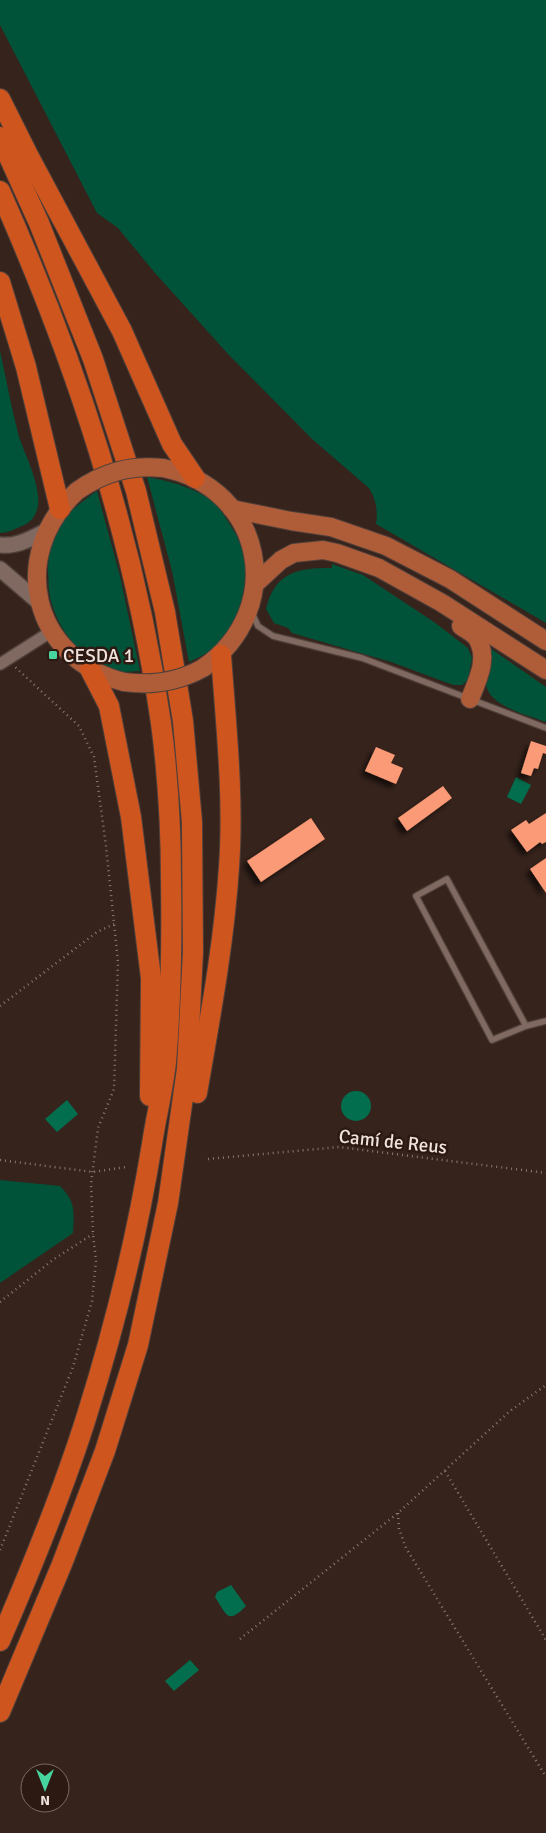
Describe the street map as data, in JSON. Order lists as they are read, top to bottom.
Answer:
{
  "streets": {
    "path": ["Camí de Reus"]
  },
  "places": {
    "transit": ["CESDA 1"]
  },
  "north": "bottom"
}
